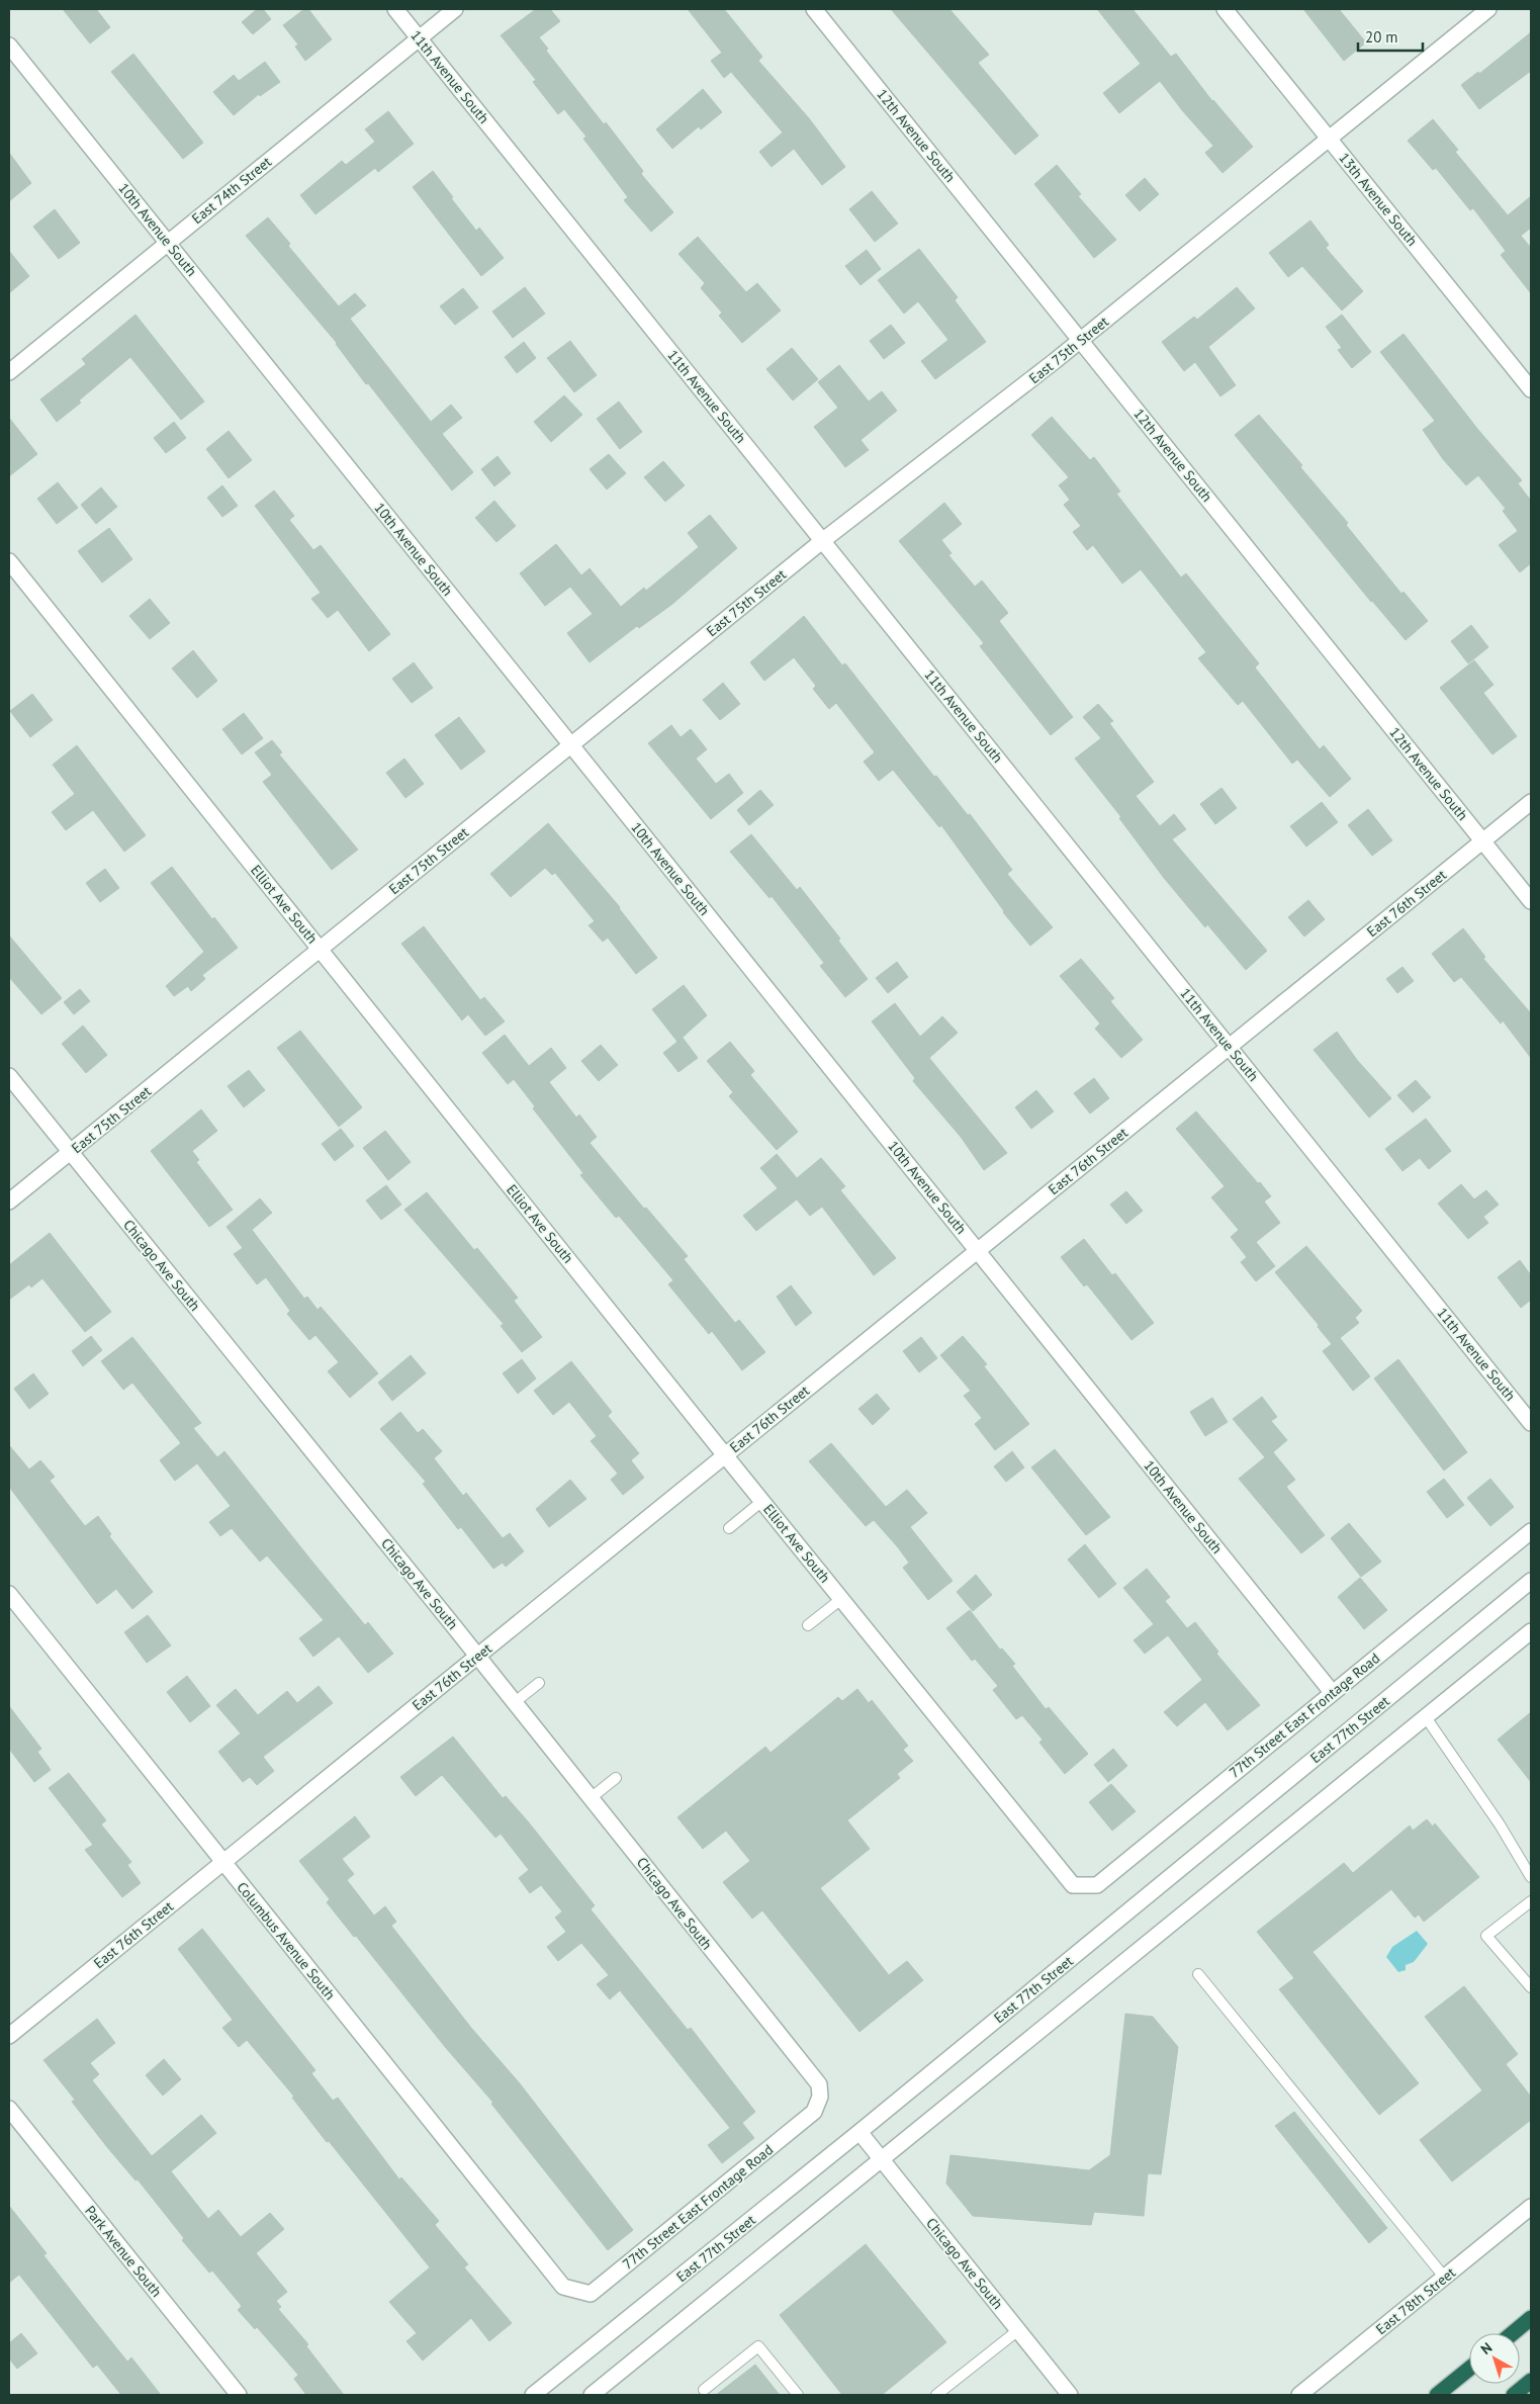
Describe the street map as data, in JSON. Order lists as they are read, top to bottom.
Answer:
{
  "streets": {
    "street": [
      "11th Avenue South",
      "12th Avenue South",
      "East 74th Street",
      "13th Avenue South",
      "10th Avenue South",
      "East 75th Street",
      "East 76th Street",
      "Elliot Ave South",
      "Chicago Ave South",
      "77th Street East Frontage Road",
      "East 77th Street",
      "Columbus Avenue South",
      "Park Avenue South",
      "East 78th Street"
    ]
  },
  "crossings": [
    ["11th Avenue South", "East 74th Street"],
    ["11th Avenue South", "East 75th Street"],
    ["11th Avenue South", "East 76th Street"],
    ["12th Avenue South", "East 75th Street"],
    ["12th Avenue South", "East 76th Street"],
    ["East 74th Street", "10th Avenue South"],
    ["13th Avenue South", "East 75th Street"],
    ["10th Avenue South", "East 75th Street"],
    ["10th Avenue South", "East 76th Street"],
    ["10th Avenue South", "77th Street East Frontage Road"],
    ["East 75th Street", "Elliot Ave South"],
    ["East 75th Street", "Chicago Ave South"],
    ["East 76th Street", "Elliot Ave South"],
    ["East 76th Street", "Chicago Ave South"],
    ["East 76th Street", "Columbus Avenue South"],
    ["Elliot Ave South", "77th Street East Frontage Road"],
    ["Chicago Ave South", "77th Street East Frontage Road"],
    ["Chicago Ave South", "East 77th Street"],
    ["77th Street East Frontage Road", "Columbus Avenue South"]
  ],
  "scale_bar": "20 m",
  "north": "top left"
}
